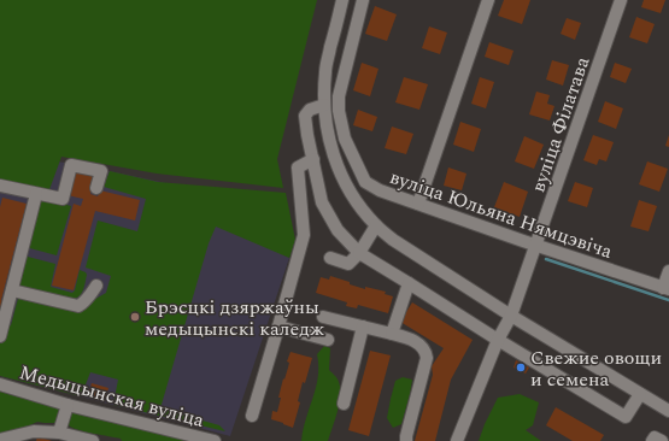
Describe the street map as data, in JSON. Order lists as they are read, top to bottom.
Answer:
{
  "streets": {
    "street": ["вуліца Філатава", "вуліца Юльяна Нямцэвіча", "Медыцынская вуліца"]
  },
  "crossings": [
    ["вуліца Філатава", "вуліца Юльяна Нямцэвіча"]
  ],
  "places": ["Брэсцкі дзяржаўны медыцынскі каледж", "Свежие овощи и семена"]
}
